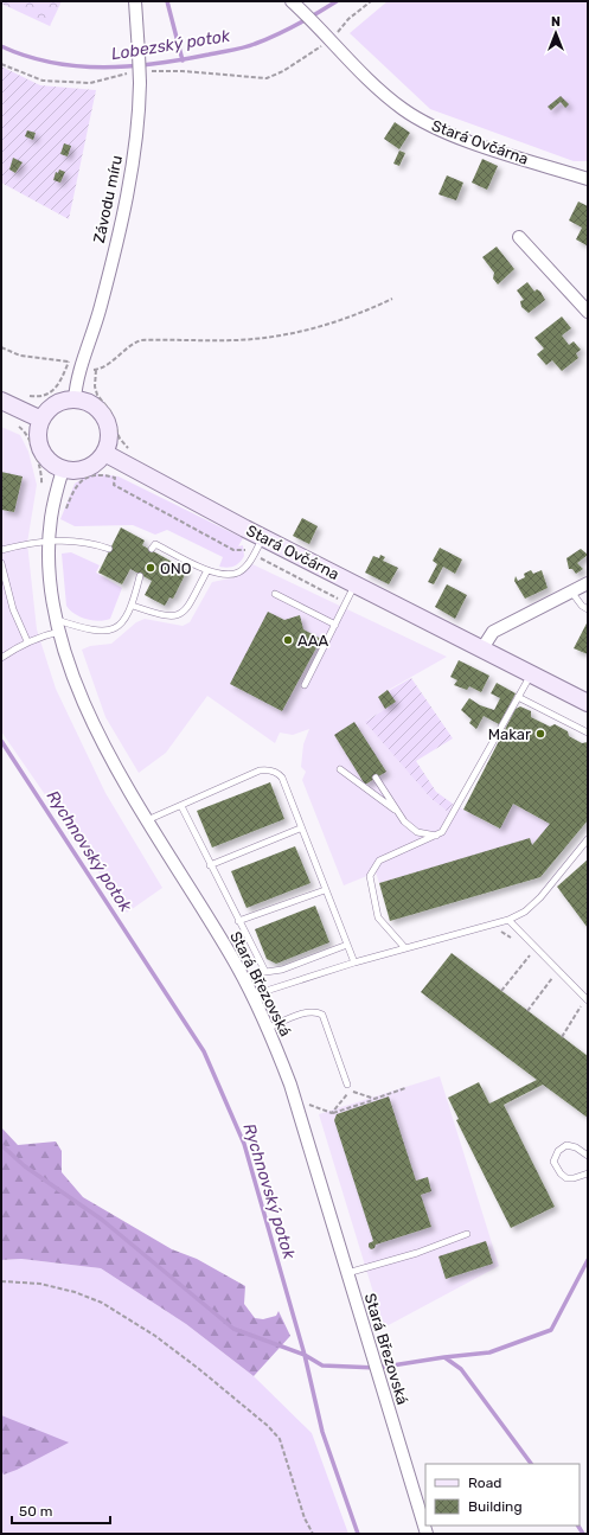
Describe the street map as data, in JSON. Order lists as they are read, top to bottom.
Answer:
{
  "streets": {
    "main road": ["Stará Ovčárna"],
    "street": ["Závodu míru", "Stará Březovská"]
  },
  "crossings": [
    ["Stará Ovčárna", "Závodu míru"],
    ["Stará Ovčárna", "Stará Březovská"],
    ["Závodu míru", "Stará Březovská"]
  ],
  "water": ["Lobezský potok", "Rychnovský potok"],
  "places": ["ONO", "AAA", "Makar"],
  "legend": ["Road", "Building"],
  "scale_bar": "50 m",
  "north": "top"
}
